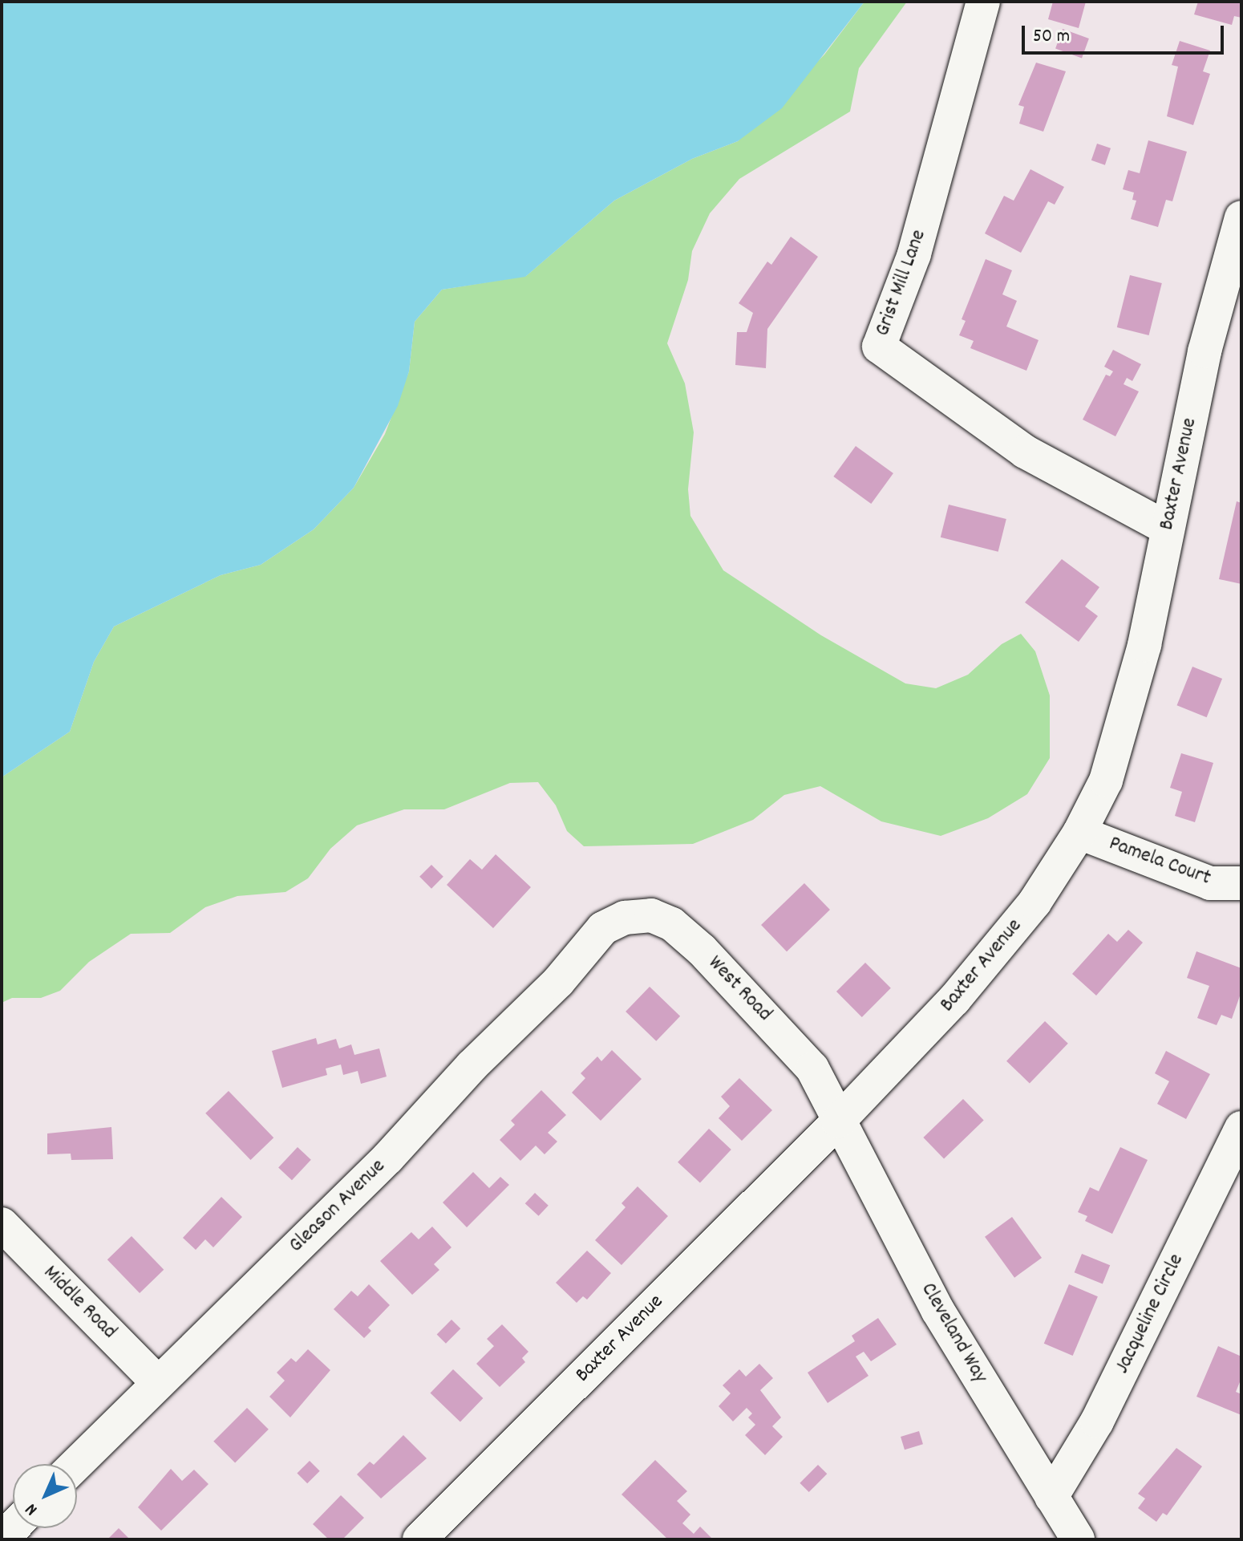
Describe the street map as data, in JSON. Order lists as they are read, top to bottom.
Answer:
{
  "streets": {
    "street": [
      "Grist Mill Lane",
      "Baxter Avenue",
      "Pamela Court",
      "West Road",
      "Gleason Avenue",
      "Middle Road",
      "Jacqueline Circle",
      "Cleveland Way"
    ]
  },
  "crossings": [
    ["Grist Mill Lane", "Baxter Avenue"],
    ["Baxter Avenue", "Pamela Court"],
    ["Baxter Avenue", "West Road"],
    ["Baxter Avenue", "Cleveland Way"],
    ["West Road", "Gleason Avenue"],
    ["West Road", "Cleveland Way"],
    ["Gleason Avenue", "Middle Road"],
    ["Jacqueline Circle", "Cleveland Way"]
  ],
  "scale_bar": "50 m",
  "north": "bottom left"
}
